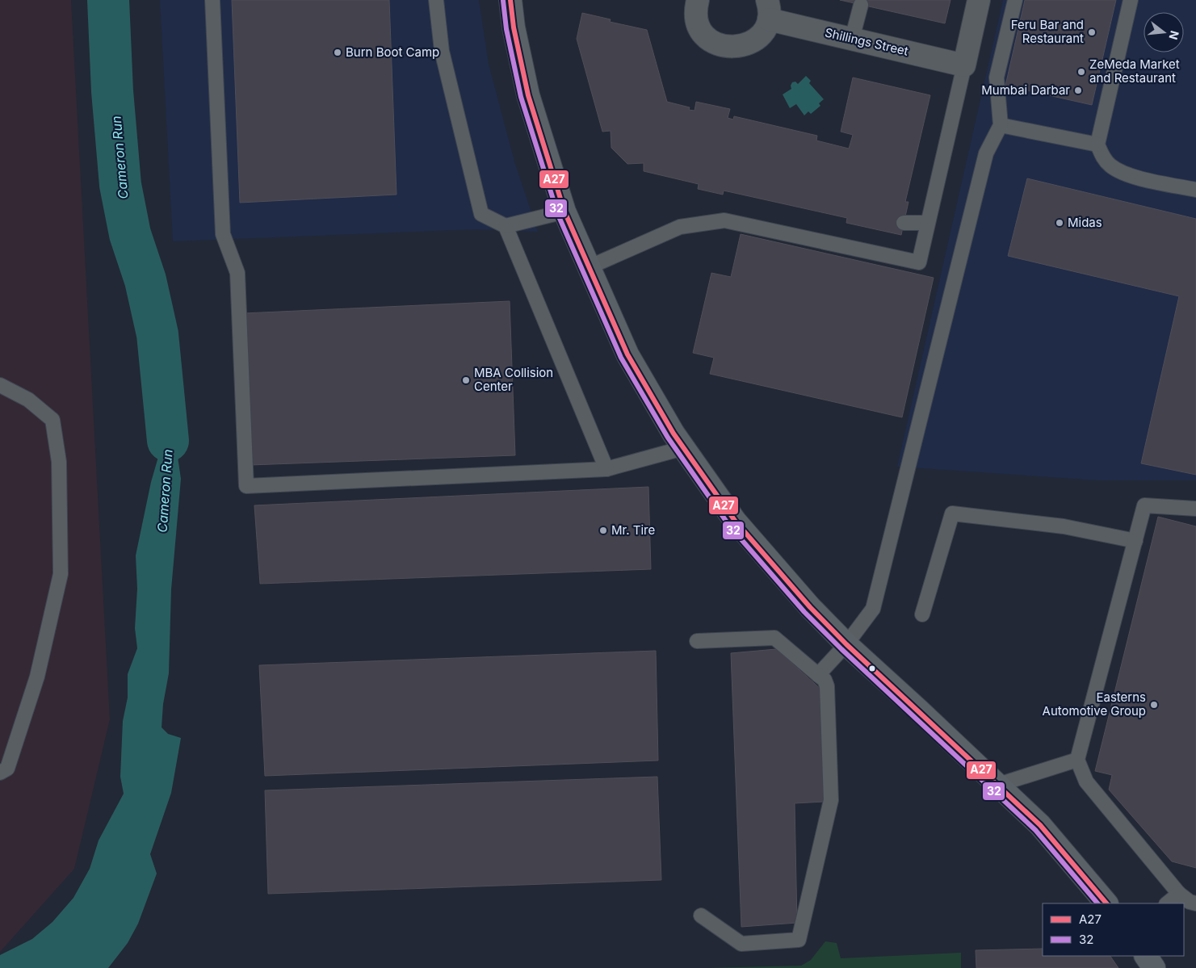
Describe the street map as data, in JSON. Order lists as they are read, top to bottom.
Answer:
{
  "streets": {
    "street": ["Shillings Street"]
  },
  "water": ["Cameron Run"],
  "places": [
    "Feru Bar and Restaurant",
    "Burn Boot Camp",
    "ZeMeda Market and Restaurant",
    "Mumbai Darbar",
    "Midas",
    "MBA Collision Center",
    "Mr. Tire",
    "Easterns Automotive Group"
  ],
  "lines": ["transit line A27", "transit line 32"],
  "legend": ["A27", "32"],
  "north": "right"
}
